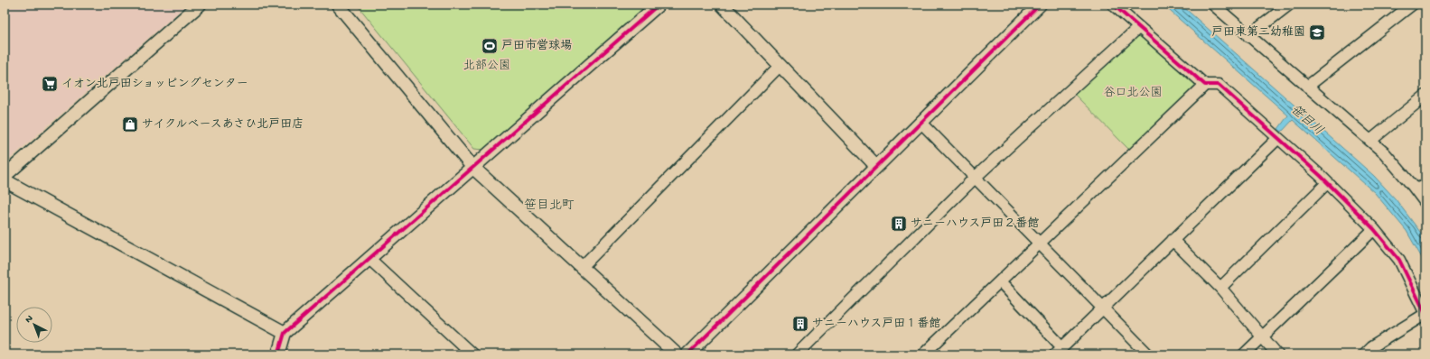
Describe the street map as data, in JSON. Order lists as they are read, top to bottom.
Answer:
{
  "districts": ["笹目北町"],
  "water": ["笹目川"],
  "parks": ["北部公園", "谷口北公園"],
  "places": {
    "school or university": ["戸田東第二幼稚園"],
    "sports": ["戸田市営球場"],
    "supermarket": ["イオン北戸田ショッピングセンター"],
    "shop": ["サイクルベースあさひ北戸田店"],
    "building": ["サニーハウス戸田２番館", "サニーハウス戸田１番館"]
  },
  "north": "top left"
}
